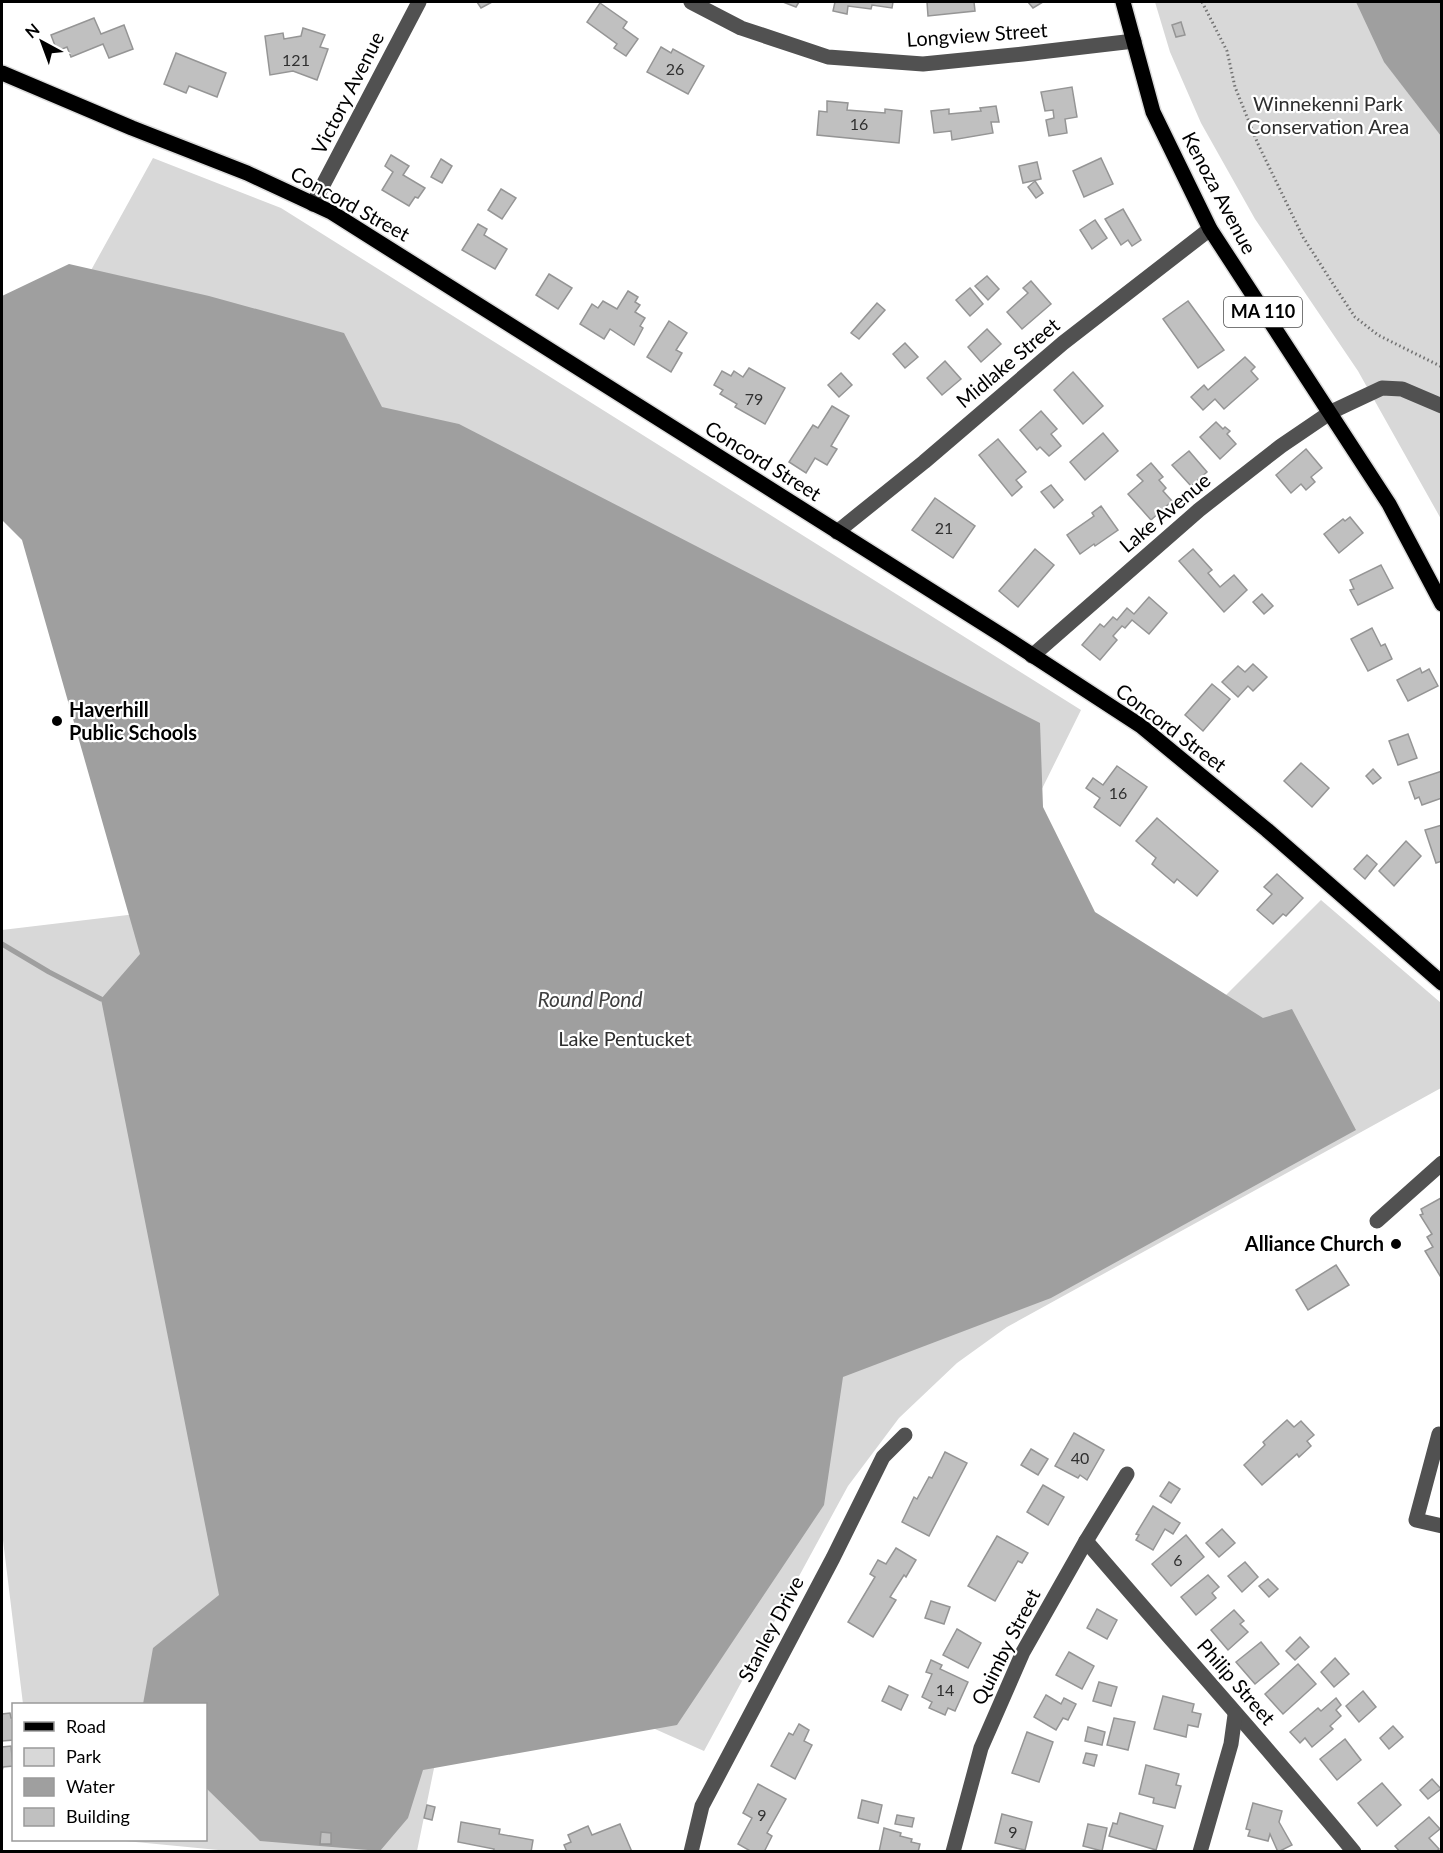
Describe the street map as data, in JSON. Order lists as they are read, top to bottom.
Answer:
{
  "streets": {
    "main road": ["Kenoza Avenue", "Concord Street", "MA 110"],
    "street": [
      "Longview Street",
      "Victory Avenue",
      "Midlake Street",
      "Lake Avenue",
      "Stanley Drive",
      "Quimby Street",
      "Philip Street"
    ]
  },
  "crossings": [
    ["Longview Street", "Kenoza Avenue"],
    ["Victory Avenue", "Concord Street"],
    ["Kenoza Avenue", "Midlake Street"],
    ["Kenoza Avenue", "Lake Avenue"],
    ["Concord Street", "Midlake Street"],
    ["Concord Street", "Lake Avenue"],
    ["Quimby Street", "Philip Street"]
  ],
  "water": ["Round Pond"],
  "parks": ["Winnekenni Park Conservation Area", "Lake Pentucket"],
  "places": ["Haverhill Public Schools", "Alliance Church"],
  "house_numbers": [
    "121",
    "26",
    "16",
    "79",
    "21",
    "16",
    "40",
    "6",
    "14",
    "9",
    "9"
  ],
  "legend": [
    "Road",
    "Park",
    "Water",
    "Building"
  ],
  "north": "top left"
}
